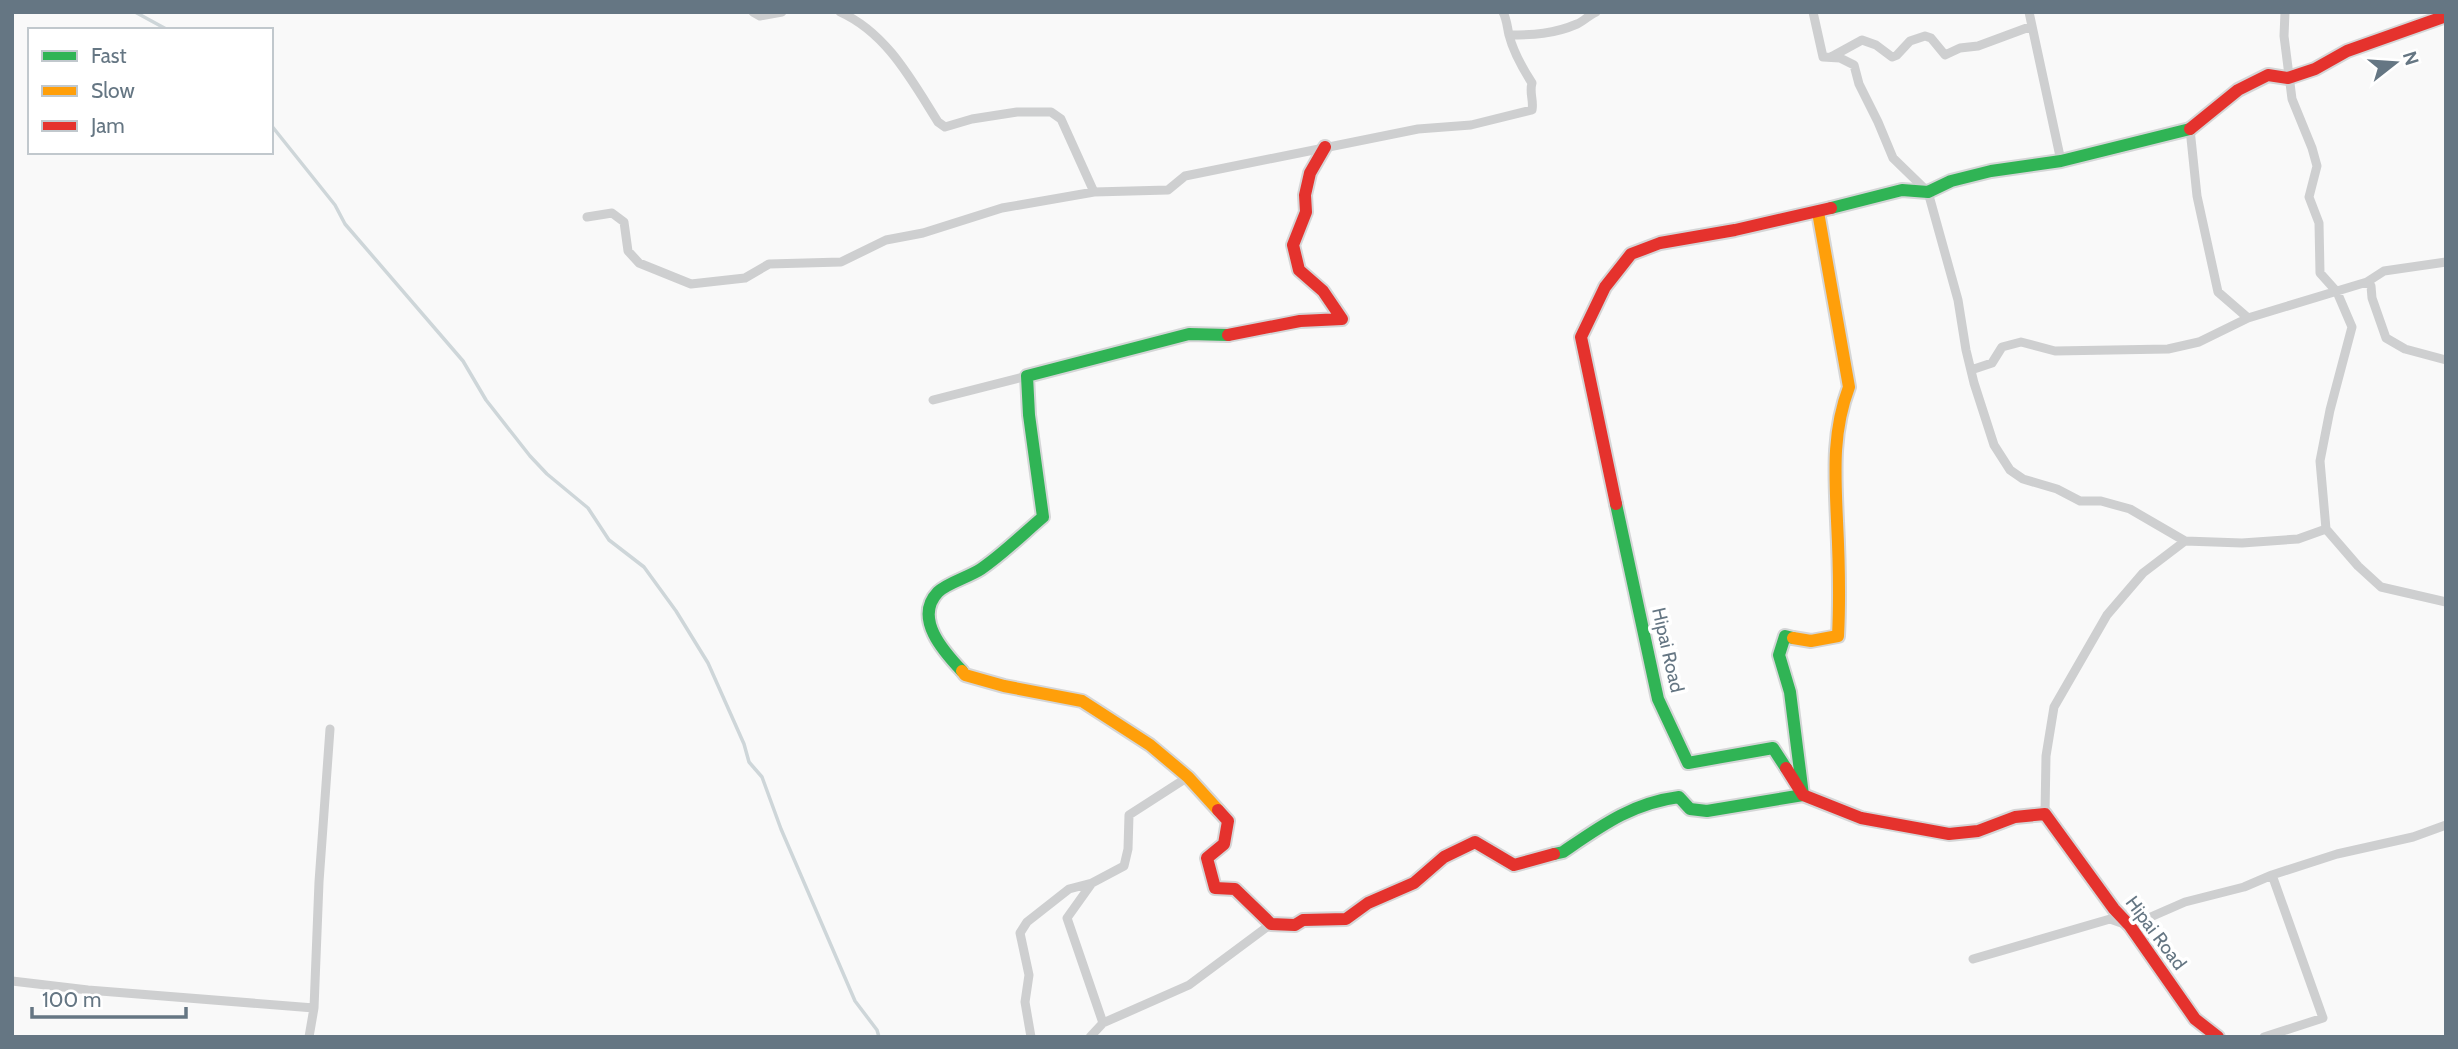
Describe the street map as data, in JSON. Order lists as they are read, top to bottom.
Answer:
{
  "streets": {
    "street": ["Hipai Road"]
  },
  "legend": ["Fast", "Slow", "Jam"],
  "scale_bar": "100 m",
  "north": "right"
}
